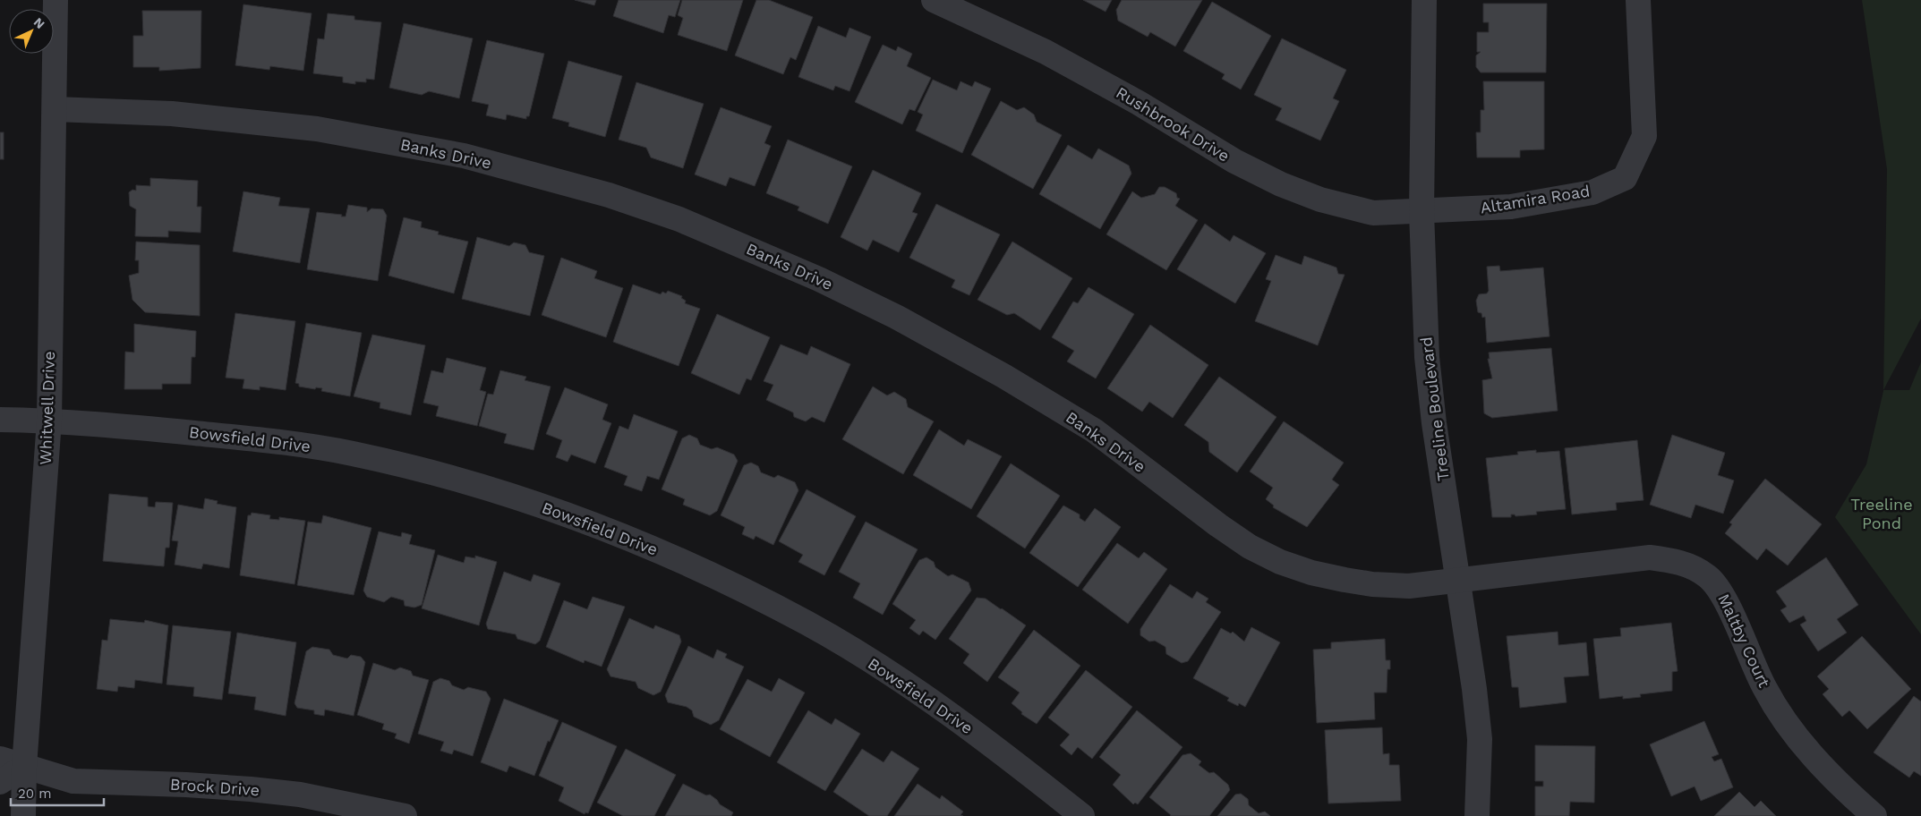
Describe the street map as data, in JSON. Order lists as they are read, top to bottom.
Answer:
{
  "streets": {
    "street": [
      "Rushbrook Drive",
      "Banks Drive",
      "Altamira Road",
      "Whitwell Drive",
      "Treeline Boulevard",
      "Bowsfield Drive",
      "Maltby Court",
      "Brock Drive"
    ]
  },
  "crossings": [
    ["Rushbrook Drive", "Altamira Road"],
    ["Rushbrook Drive", "Treeline Boulevard"],
    ["Banks Drive", "Whitwell Drive"],
    ["Banks Drive", "Treeline Boulevard"],
    ["Banks Drive", "Maltby Court"],
    ["Altamira Road", "Treeline Boulevard"],
    ["Whitwell Drive", "Bowsfield Drive"],
    ["Whitwell Drive", "Brock Drive"],
    ["Treeline Boulevard", "Maltby Court"]
  ],
  "parks": ["Treeline Pond"],
  "scale_bar": "20 m",
  "north": "top right"
}
